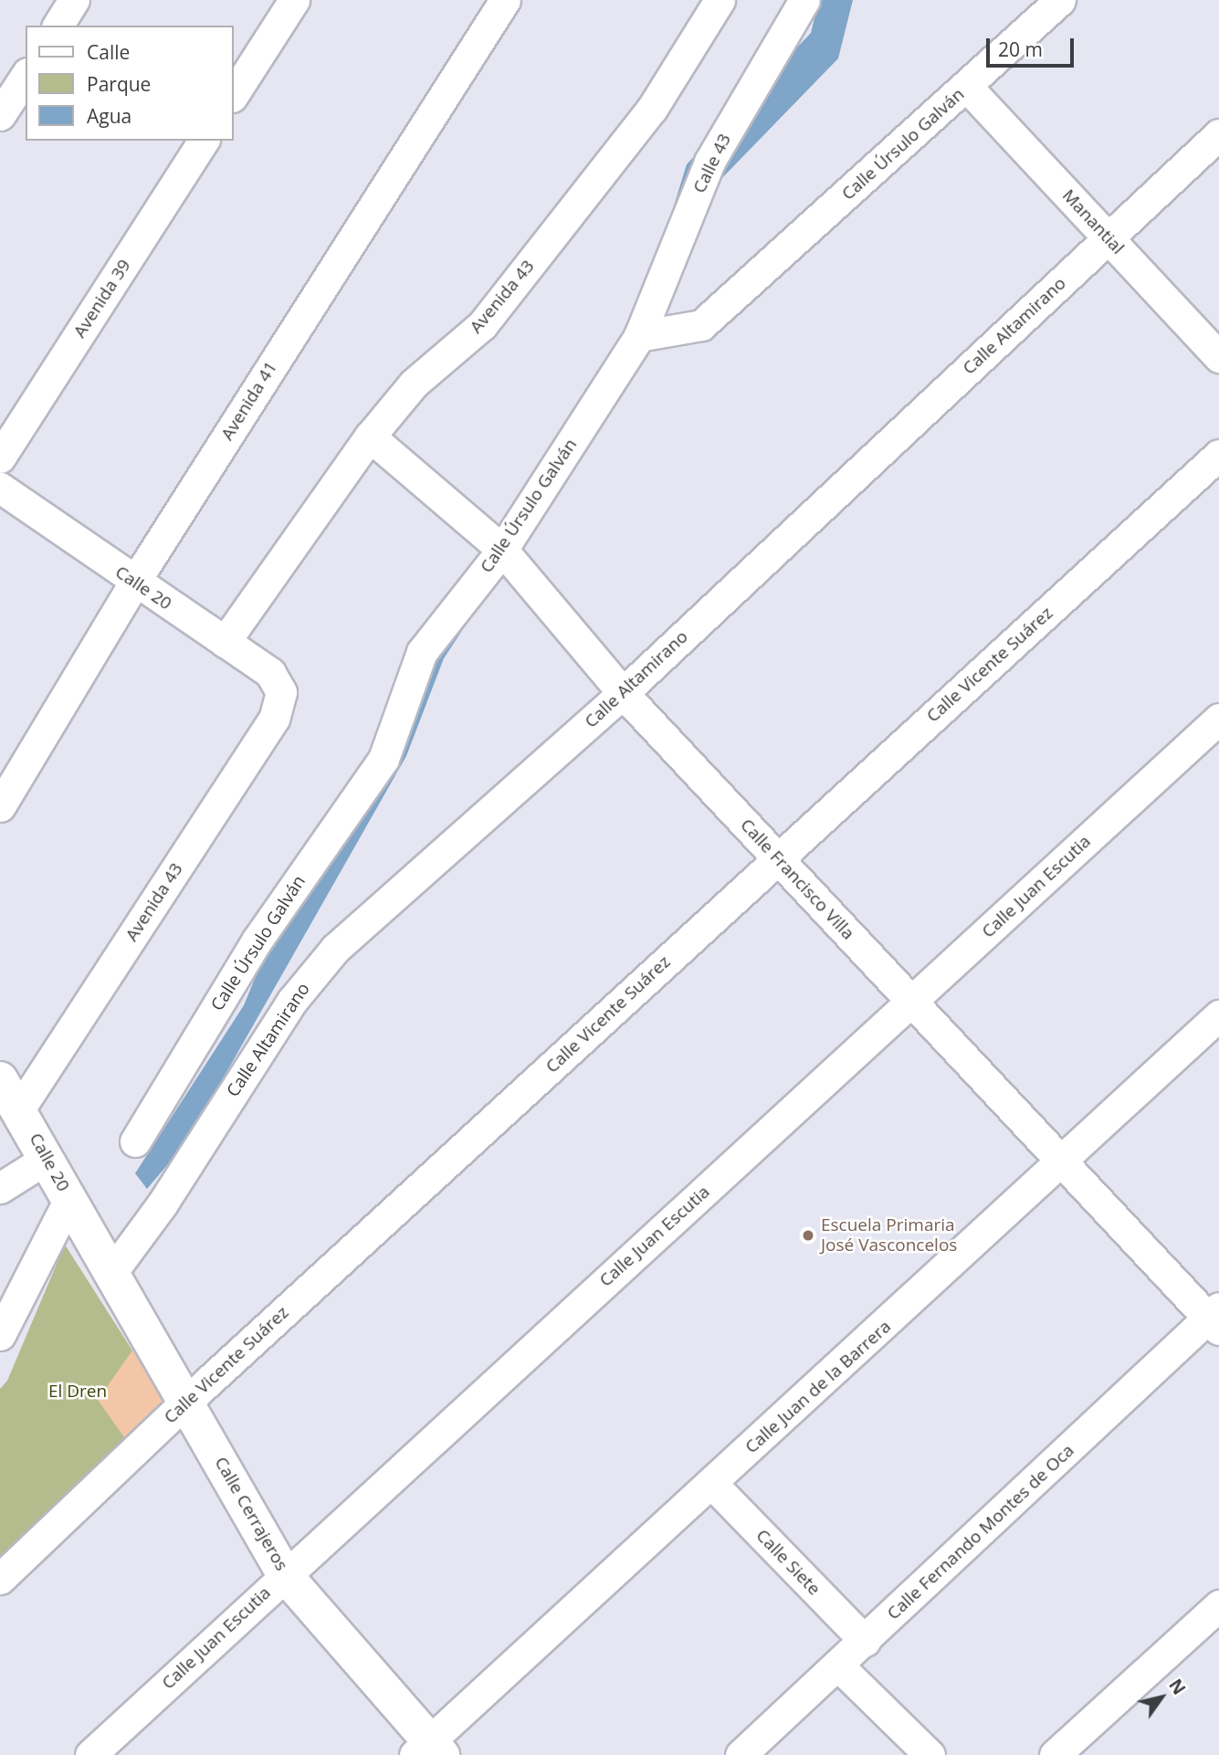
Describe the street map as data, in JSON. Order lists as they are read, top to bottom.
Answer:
{
  "streets": {
    "street": [
      "Calle Úrsulo Galván",
      "Calle 43",
      "Manantial",
      "Avenida 43",
      "Avenida 39",
      "Calle Altamirano",
      "Avenida 41",
      "Calle 20",
      "Calle Vicente Suárez",
      "Calle Francisco Villa",
      "Calle Juan Escutia",
      "Calle Juan de la Barrera",
      "Calle Cerrajeros",
      "Calle Fernando Montes de Oca",
      "Calle Siete"
    ]
  },
  "crossings": [
    ["Calle Úrsulo Galván", "Calle 43"],
    ["Calle Úrsulo Galván", "Manantial"],
    ["Calle Úrsulo Galván", "Calle Francisco Villa"],
    ["Manantial", "Calle Altamirano"],
    ["Avenida 43", "Calle 20"],
    ["Avenida 43", "Calle Francisco Villa"],
    ["Calle Altamirano", "Calle 20"],
    ["Calle Altamirano", "Calle Francisco Villa"],
    ["Calle Altamirano", "Calle Cerrajeros"],
    ["Avenida 41", "Calle 20"],
    ["Calle 20", "Calle Cerrajeros"],
    ["Calle Vicente Suárez", "Calle Francisco Villa"],
    ["Calle Vicente Suárez", "Calle Cerrajeros"],
    ["Calle Francisco Villa", "Calle Juan Escutia"],
    ["Calle Francisco Villa", "Calle Juan de la Barrera"],
    ["Calle Francisco Villa", "Calle Fernando Montes de Oca"],
    ["Calle Juan Escutia", "Calle Cerrajeros"],
    ["Calle Juan de la Barrera", "Calle Cerrajeros"],
    ["Calle Juan de la Barrera", "Calle Siete"],
    ["Calle Fernando Montes de Oca", "Calle Siete"]
  ],
  "parks": ["El Dren"],
  "places": ["Escuela Primaria José Vasconcelos"],
  "legend": ["Calle", "Parque", "Agua"],
  "scale_bar": "20 m",
  "north": "top right"
}
